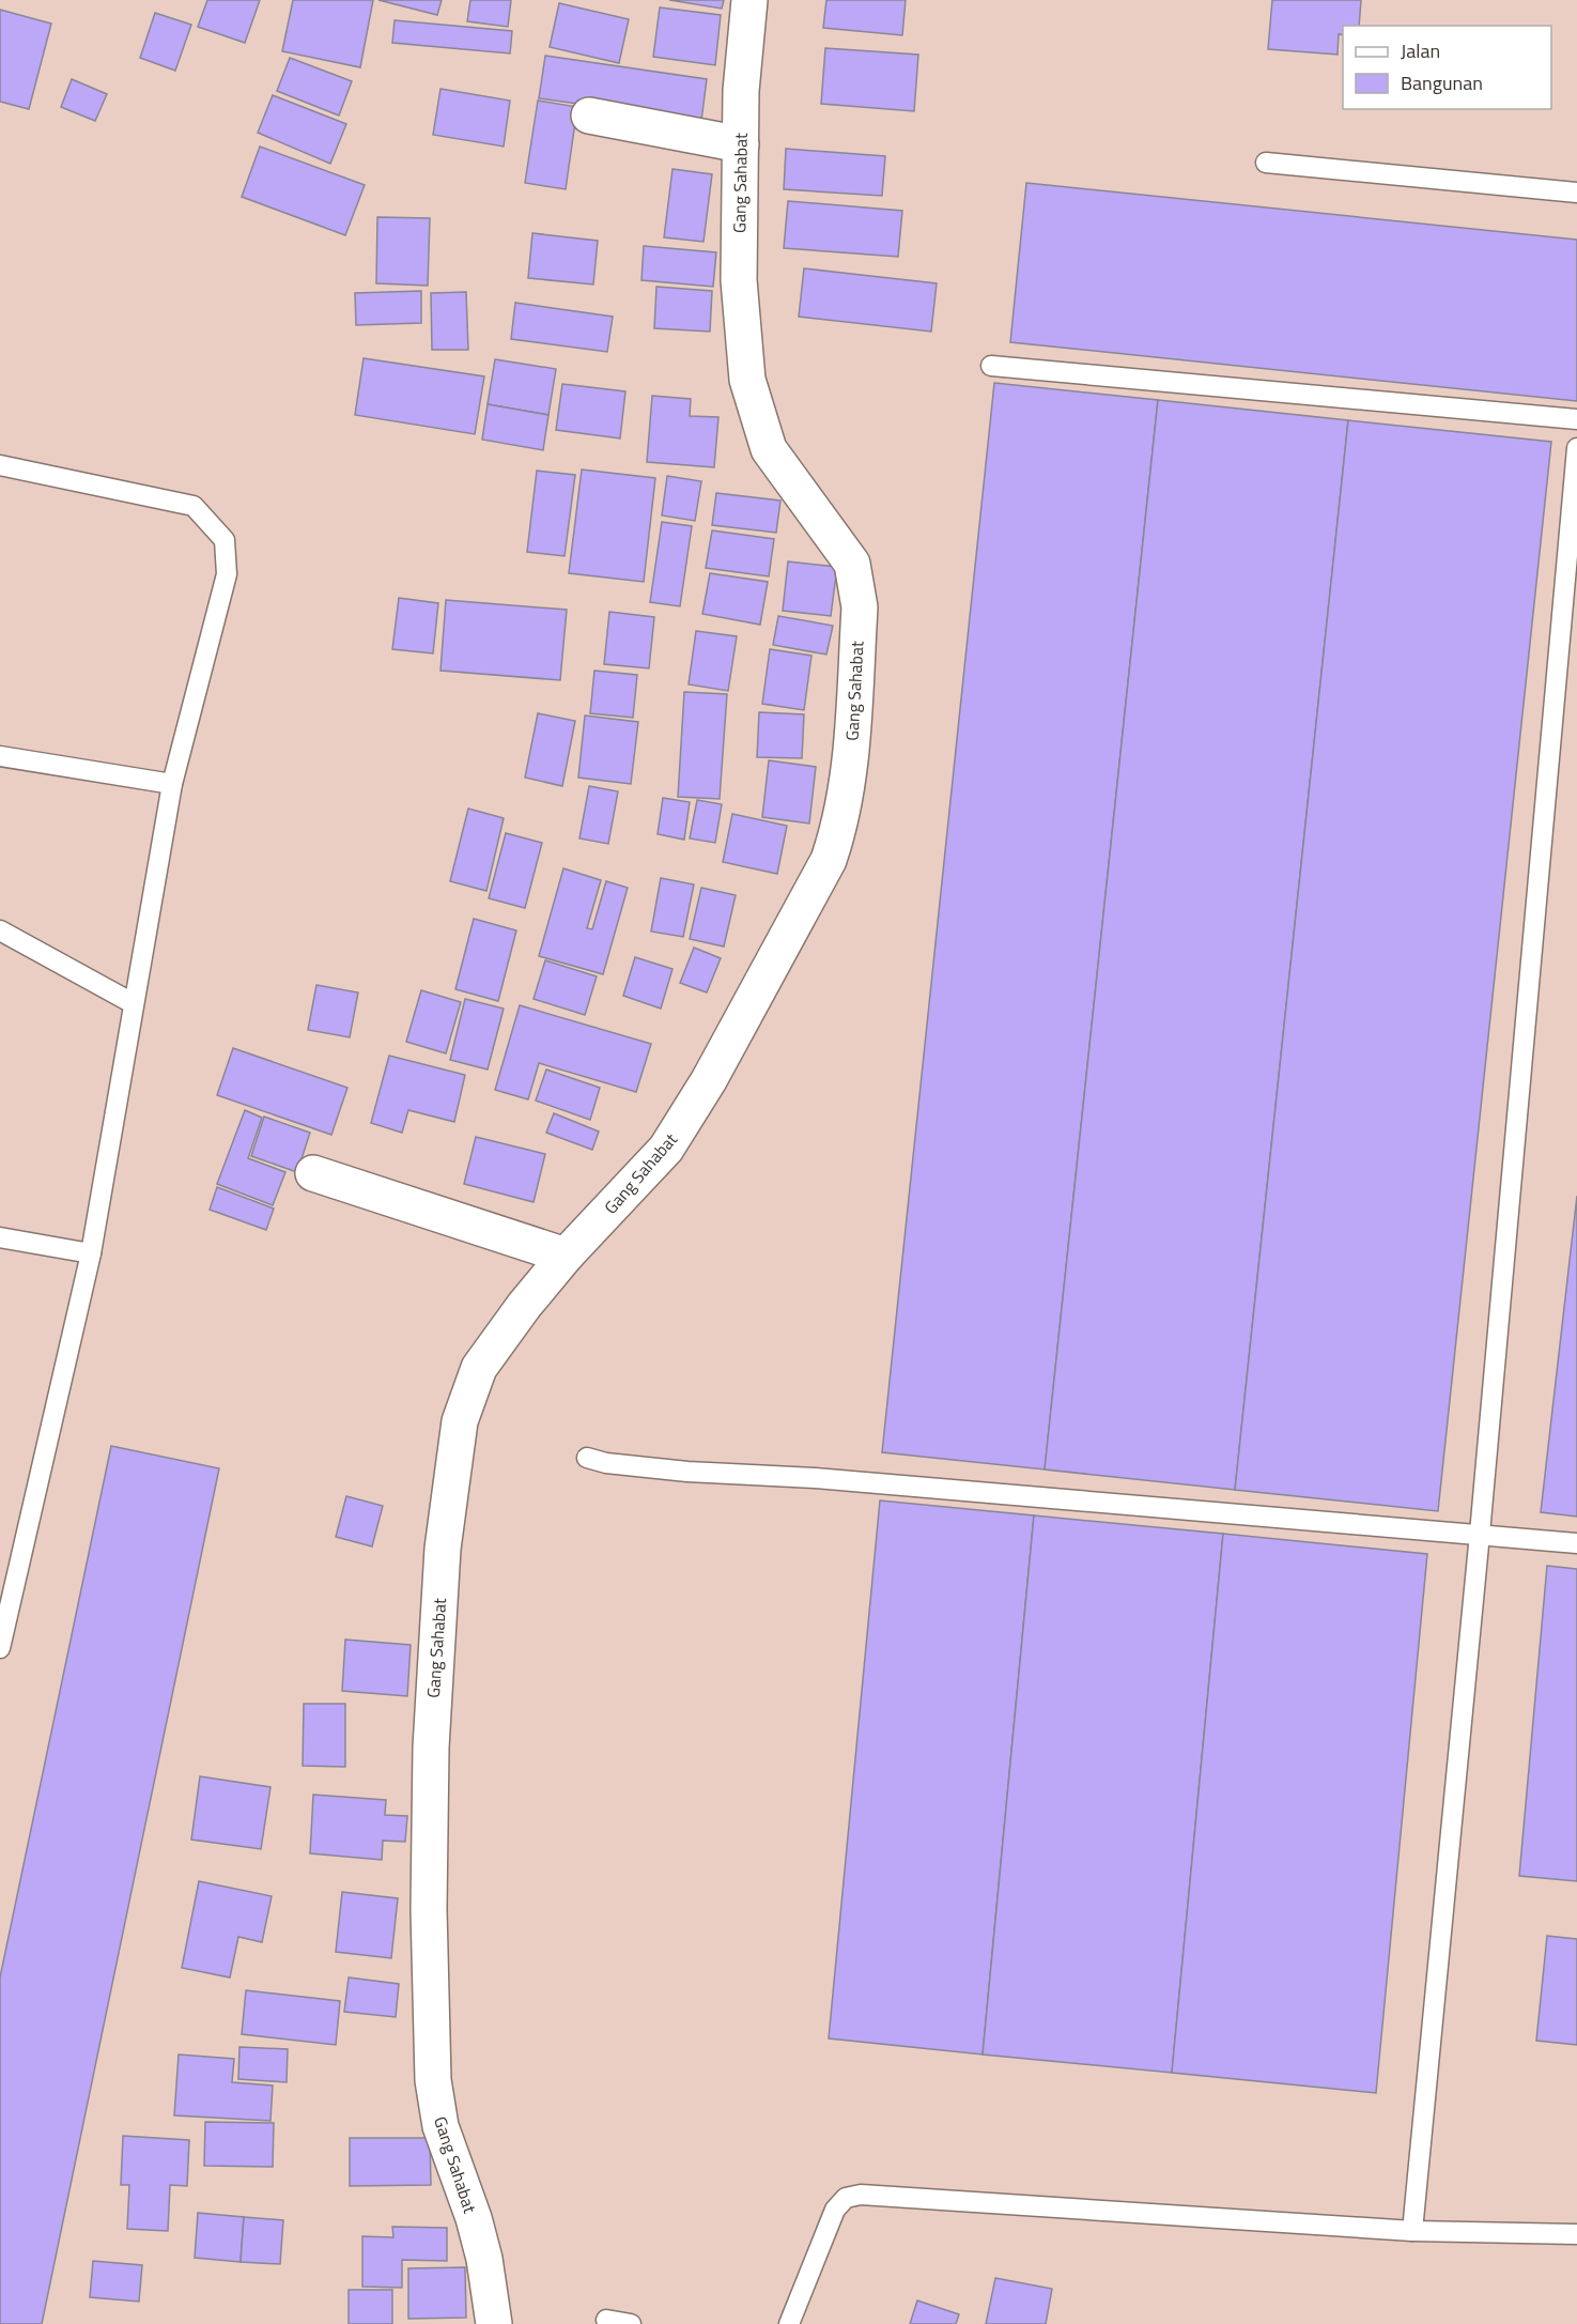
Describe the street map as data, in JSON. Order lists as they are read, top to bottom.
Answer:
{
  "streets": {
    "street": ["Gang Sahabat"]
  },
  "legend": ["Jalan", "Bangunan"]
}
